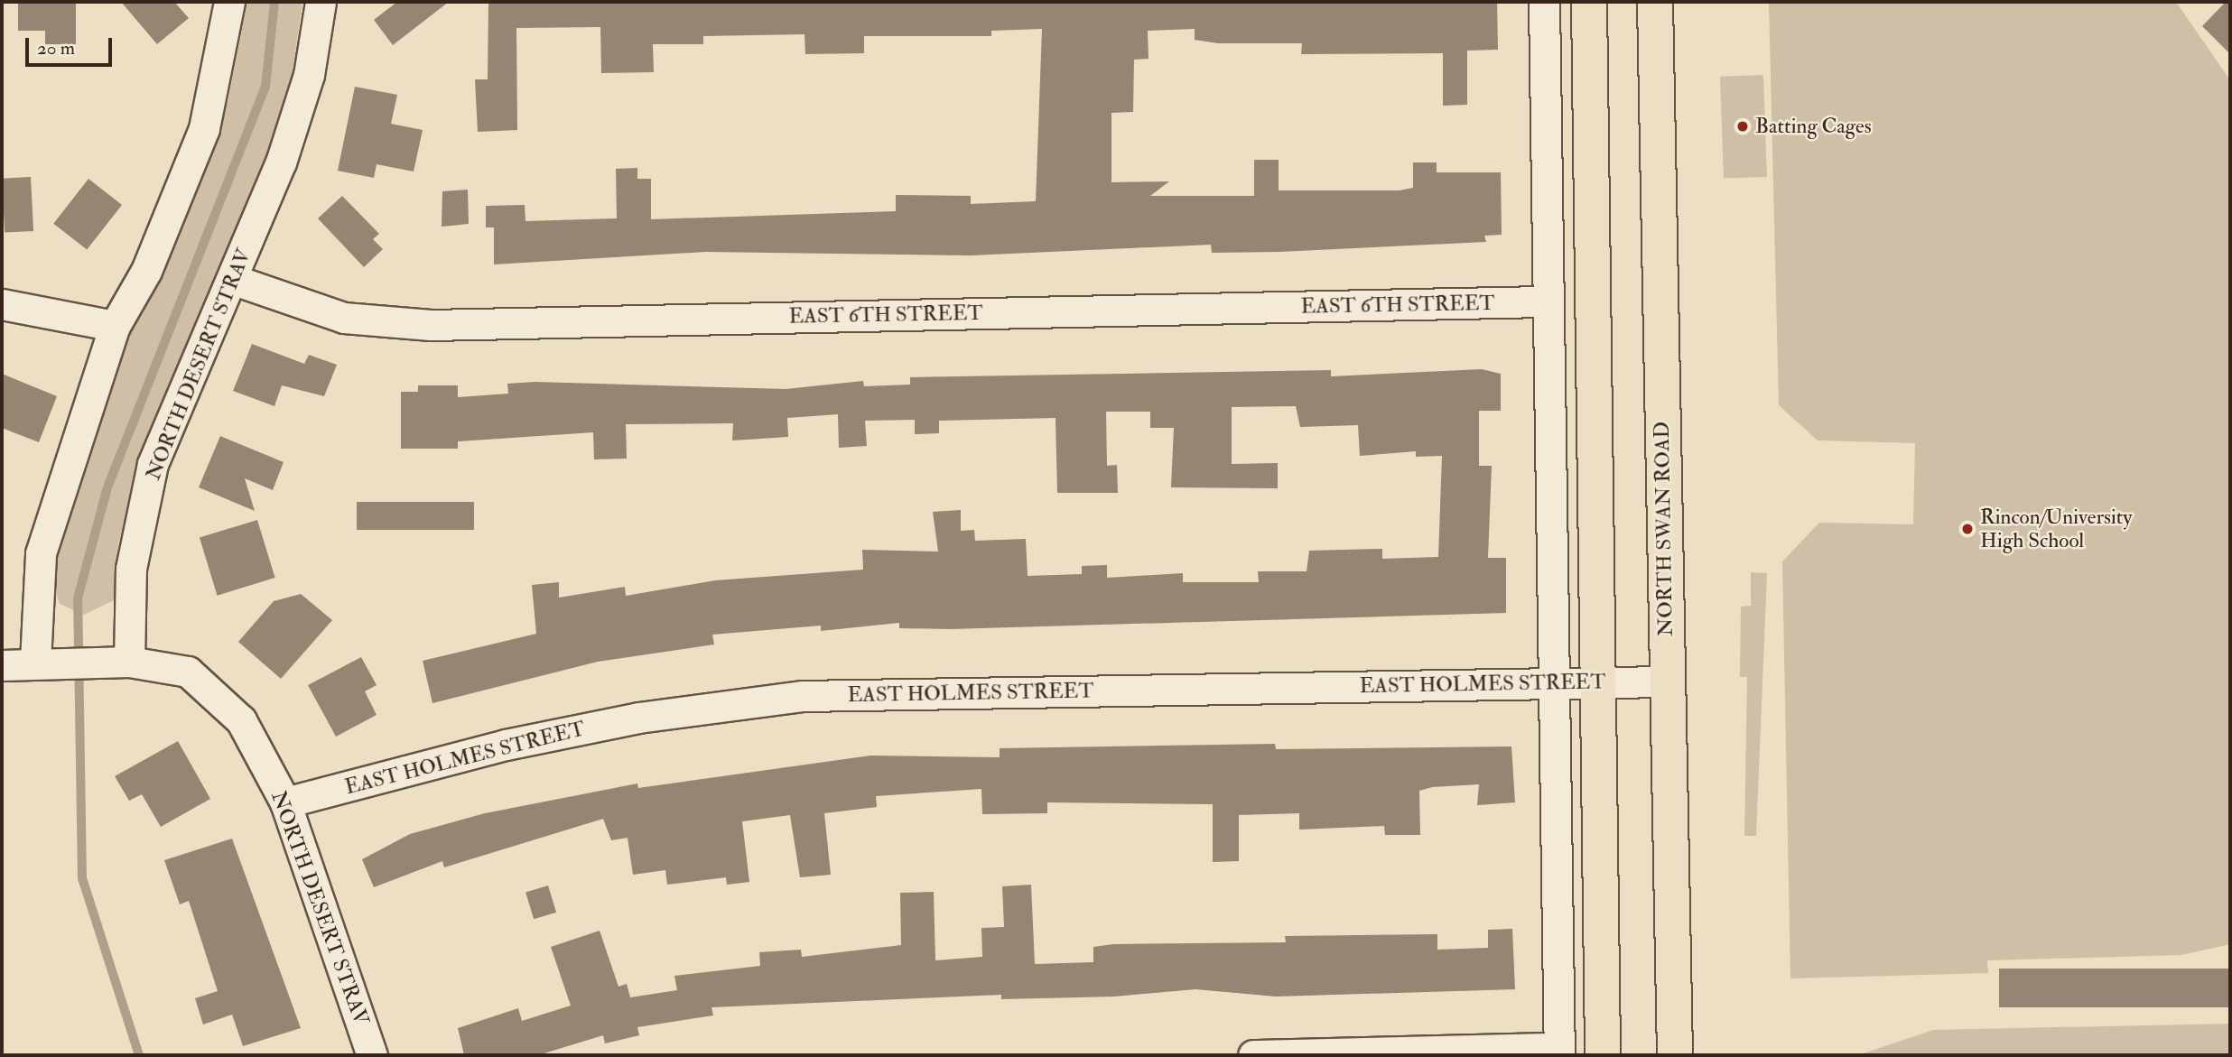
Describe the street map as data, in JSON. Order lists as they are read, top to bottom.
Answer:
{
  "streets": {
    "main road": ["NORTH SWAN ROAD"],
    "street": ["EAST 6TH STREET", "NORTH DESERT STRAV", "EAST HOLMES STREET"]
  },
  "crossings": [
    ["EAST 6TH STREET", "NORTH DESERT STRAV"],
    ["NORTH DESERT STRAV", "EAST HOLMES STREET"],
    ["NORTH SWAN ROAD", "EAST HOLMES STREET"]
  ],
  "places": ["Batting Cages", "Rincon/University High School"],
  "scale_bar": "20 m"
}
